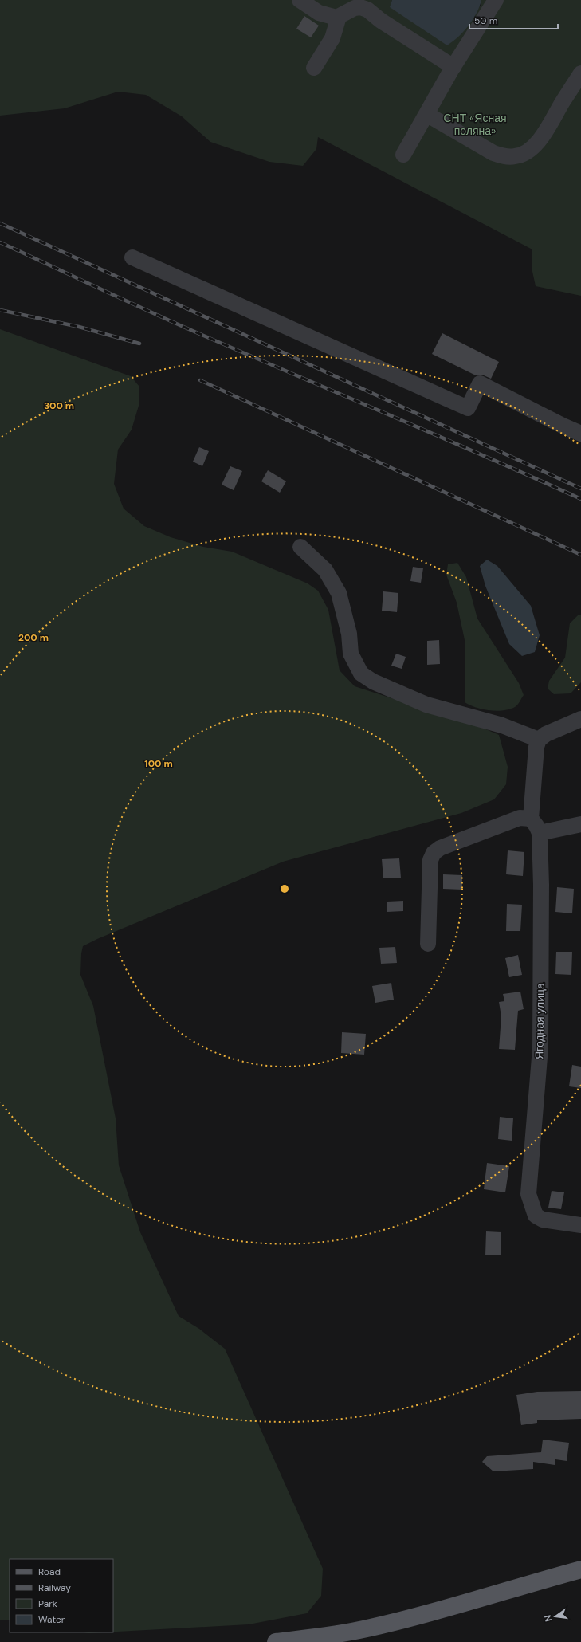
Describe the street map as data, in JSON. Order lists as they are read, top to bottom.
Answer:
{
  "streets": {
    "street": ["Ягодная улица"]
  },
  "parks": ["СНТ «Ясная поляна»"],
  "legend": [
    "Road",
    "Railway",
    "Park",
    "Water"
  ],
  "scale_bar": "50 m",
  "north": "left",
  "rings": ["300 m", "200 m", "100 m"]
}
